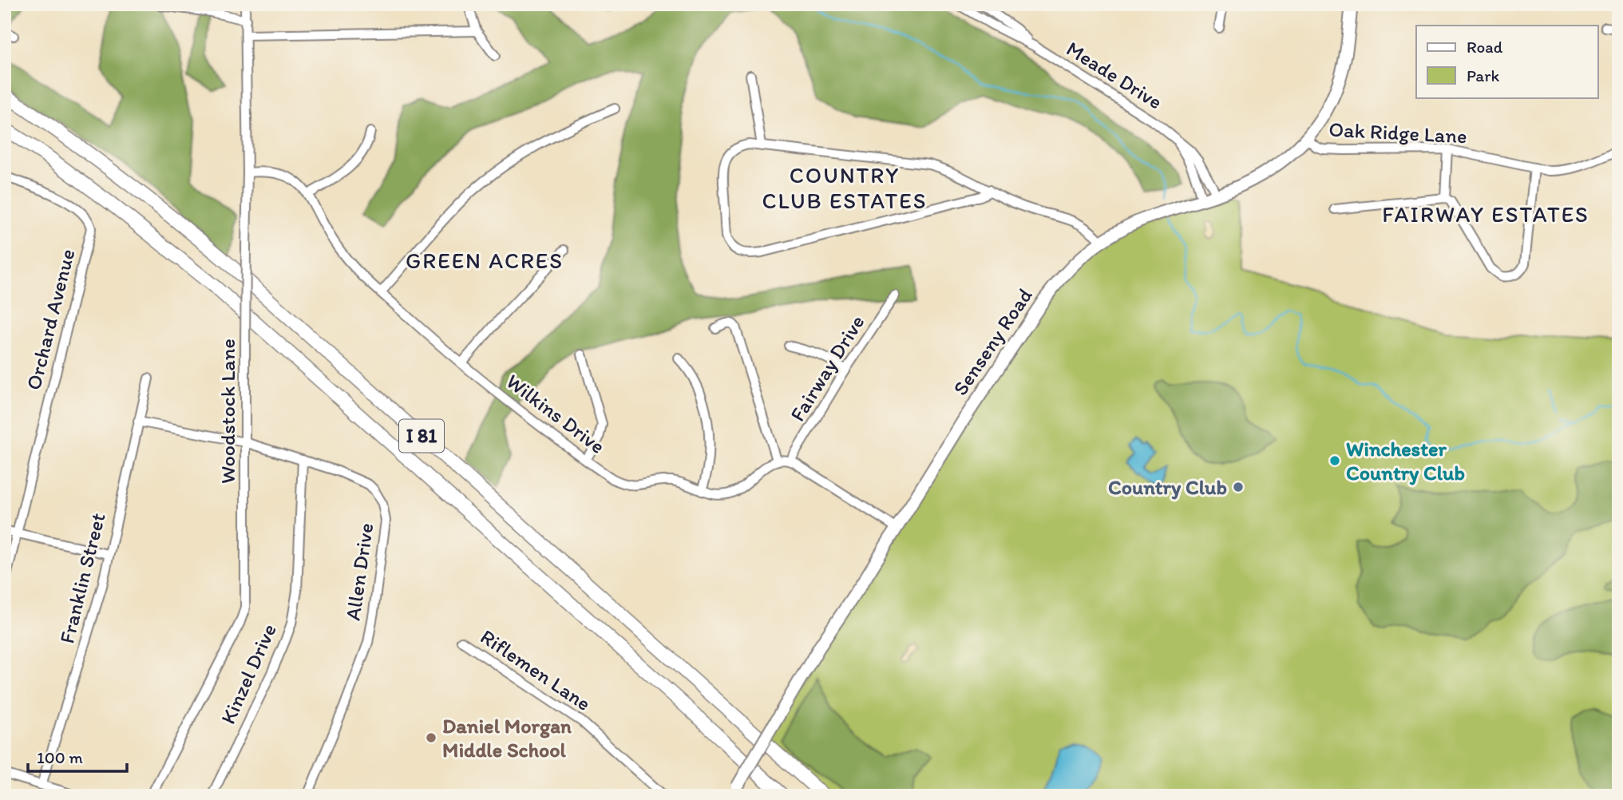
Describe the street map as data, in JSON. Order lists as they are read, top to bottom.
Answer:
{
  "streets": {
    "highway": ["I 81"],
    "main road": ["Senseny Road"],
    "street": [
      "Meade Drive",
      "Oak Ridge Lane",
      "Orchard Avenue",
      "Fairway Drive",
      "Woodstock Lane",
      "Wilkins Drive",
      "Allen Drive",
      "Franklin Street",
      "Riflemen Lane",
      "Kinzel Drive"
    ]
  },
  "crossings": [
    ["Meade Drive", "Senseny Road"],
    ["Oak Ridge Lane", "Senseny Road"],
    ["Woodstock Lane", "Wilkins Drive"],
    ["Woodstock Lane", "Allen Drive"],
    ["Allen Drive", "Franklin Street"],
    ["Allen Drive", "Kinzel Drive"]
  ],
  "districts": ["COUNTRY CLUB ESTATES", "FAIRWAY ESTATES", "GREEN ACRES"],
  "places": ["Winchester Country Club", "Country Club", "Daniel Morgan Middle School"],
  "legend": ["Road", "Park"],
  "scale_bar": "100 m"
}
